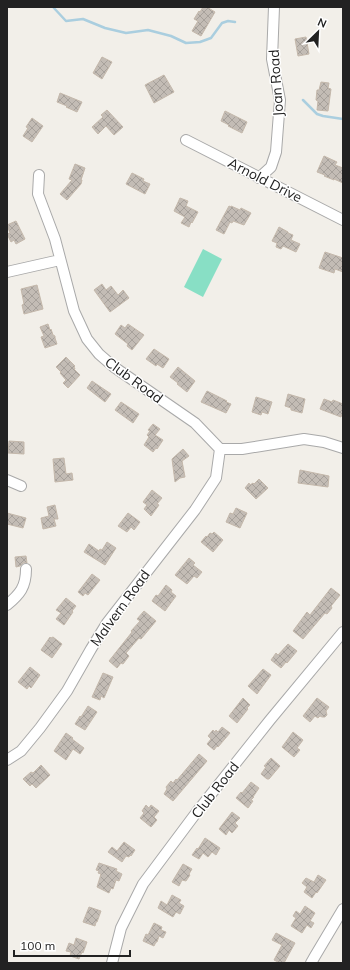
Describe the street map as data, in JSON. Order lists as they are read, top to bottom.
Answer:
{
  "streets": {
    "street": [
      "Joan Road",
      "Arnold Drive",
      "Club Road",
      "Malvern Road"
    ]
  },
  "crossings": [
    ["Joan Road", "Arnold Drive"],
    ["Club Road", "Malvern Road"]
  ],
  "scale_bar": "100 m",
  "north": "top right"
}
